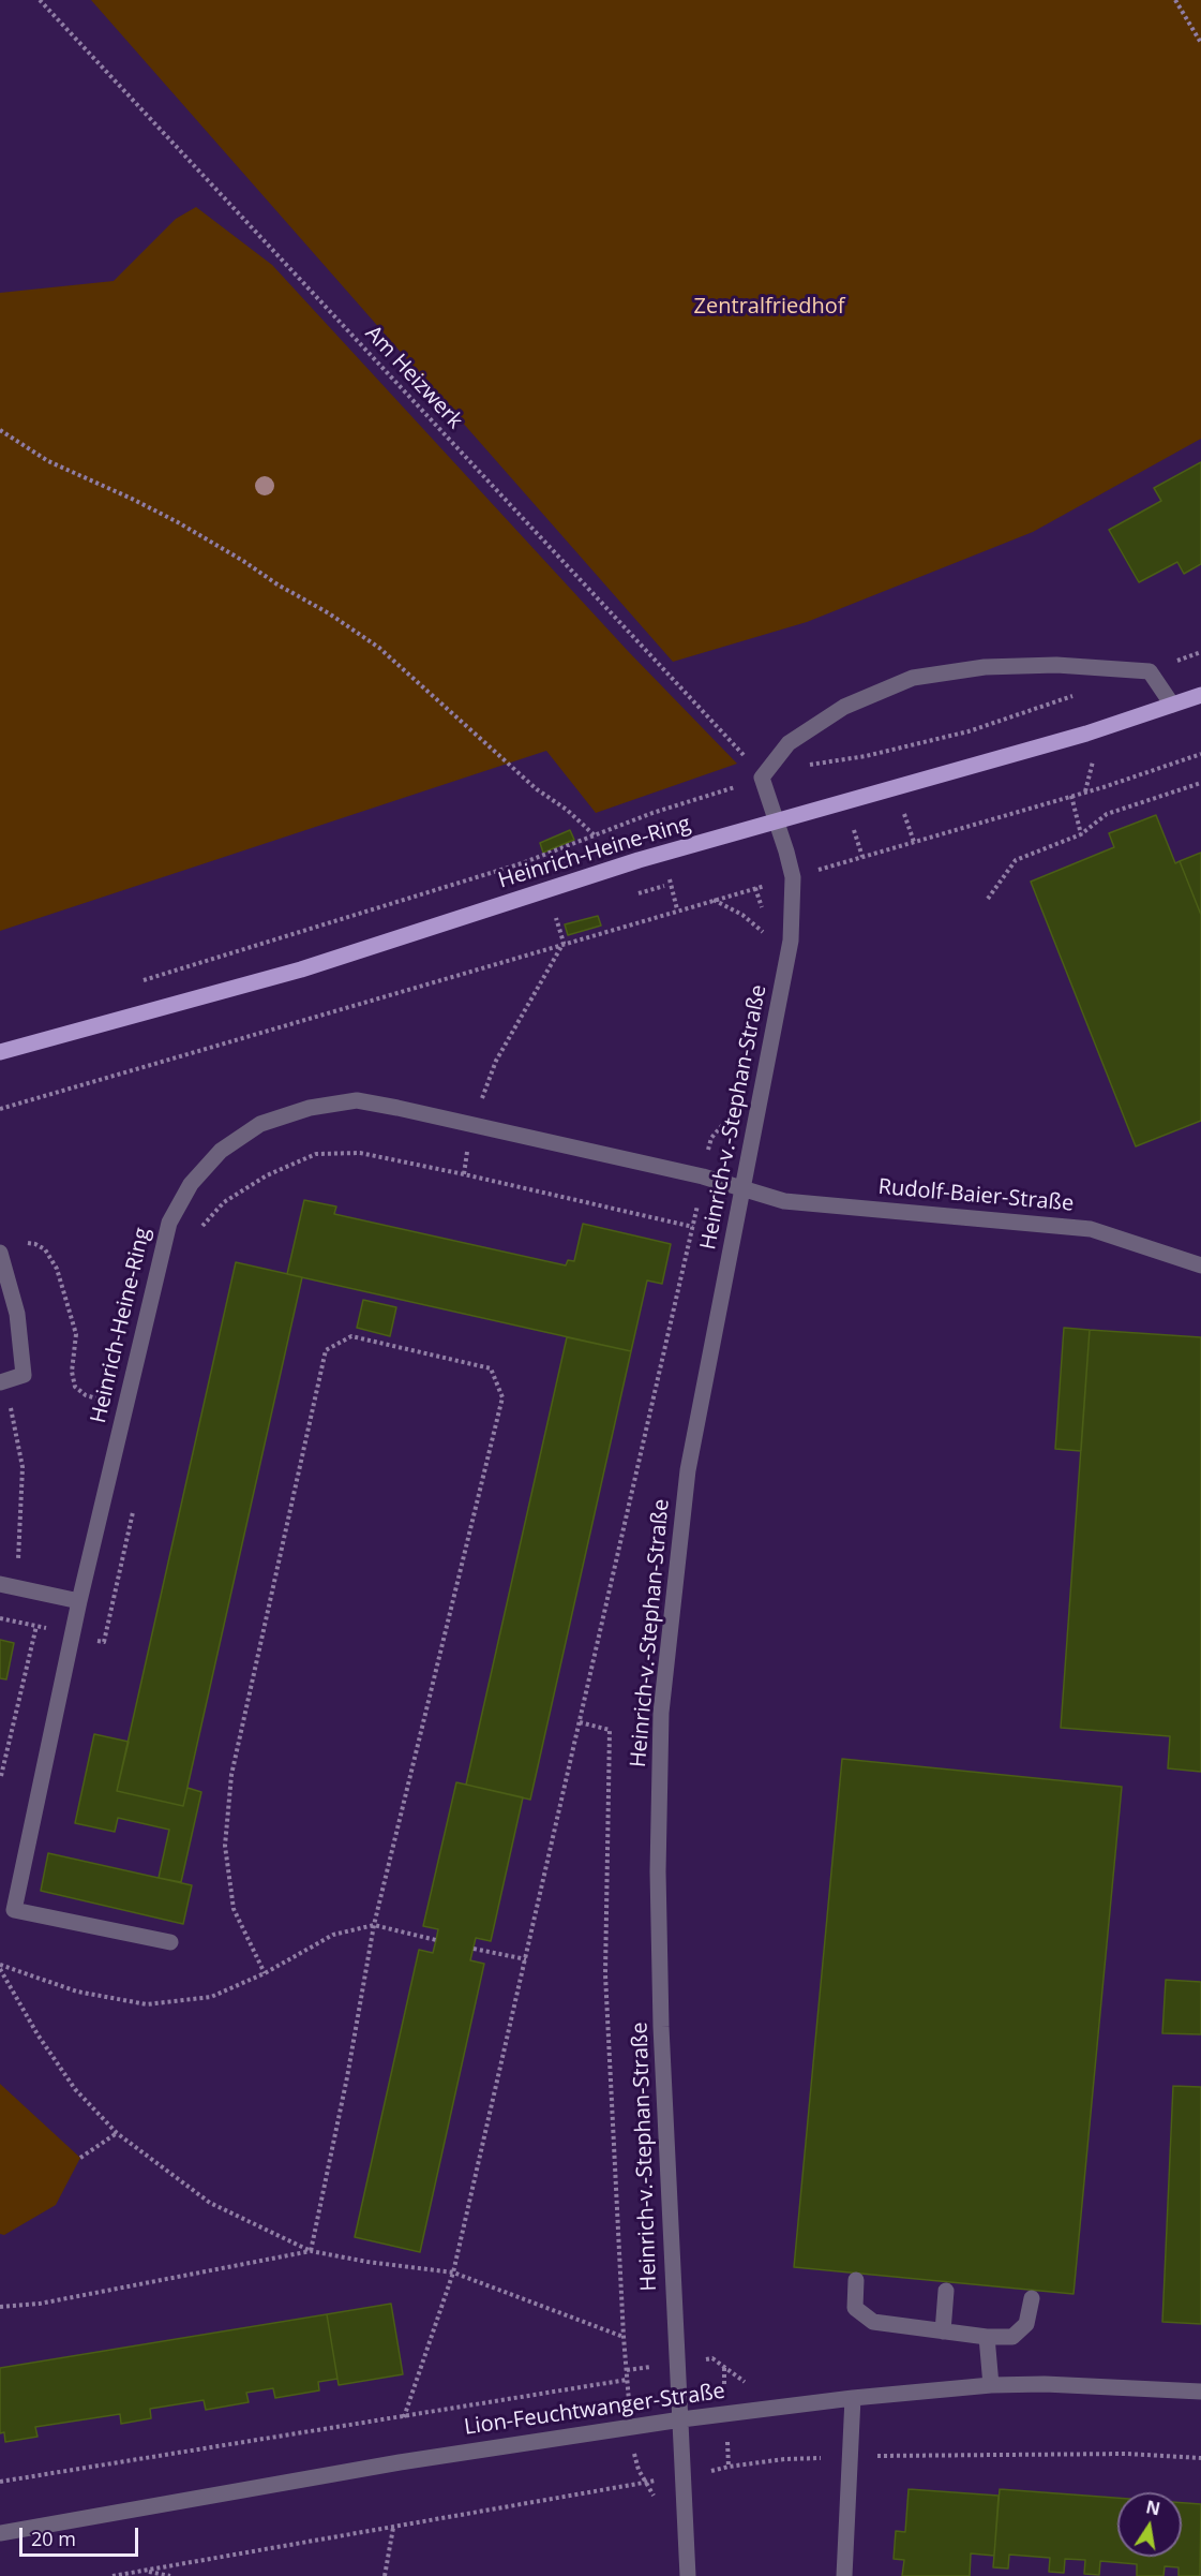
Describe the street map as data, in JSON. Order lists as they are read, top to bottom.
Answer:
{
  "streets": {
    "main road": ["Heinrich-Heine-Ring"],
    "street": ["Heinrich-v.-Stephan-Straße", "Rudolf-Baier-Straße", "Lion-Feuchtwanger-Straße"],
    "path": ["Am Heizwerk"]
  },
  "crossings": [
    ["Am Heizwerk", "Heinrich-v.-Stephan-Straße"],
    ["Heinrich-Heine-Ring", "Heinrich-v.-Stephan-Straße"],
    ["Heinrich-Heine-Ring", "Rudolf-Baier-Straße"],
    ["Heinrich-v.-Stephan-Straße", "Rudolf-Baier-Straße"],
    ["Heinrich-v.-Stephan-Straße", "Lion-Feuchtwanger-Straße"]
  ],
  "parks": ["Zentralfriedhof"],
  "scale_bar": "20 m",
  "north": "top"
}
